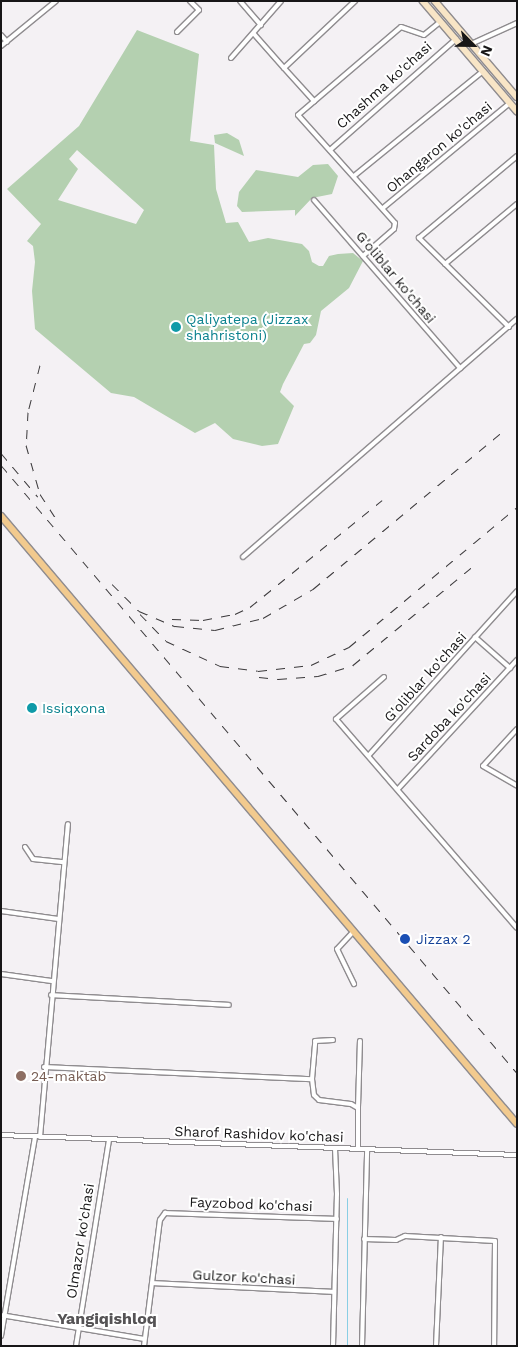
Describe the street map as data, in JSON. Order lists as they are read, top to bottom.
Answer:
{
  "streets": {
    "street": [
      "Chashma ko'chasi",
      "Ohangaron ko'chasi",
      "G'oliblar ko'chasi",
      "Sardoba ko'chasi",
      "Sharof Rashidov ko'chasi",
      "Fayzobod ko'chasi",
      "Olmazor ko'chasi",
      "Gulzor ko'chasi"
    ]
  },
  "crossings": [
    ["Sharof Rashidov ko'chasi", "Olmazor ko'chasi"],
    ["Fayzobod ko'chasi", "Gulzor ko'chasi"]
  ],
  "districts": ["Yangiqishloq"],
  "places": [
    "Qaliyatepa (Jizzax shahristoni)",
    "Issiqxona",
    "Jizzax 2",
    "24-maktab"
  ],
  "north": "bottom right"
}
